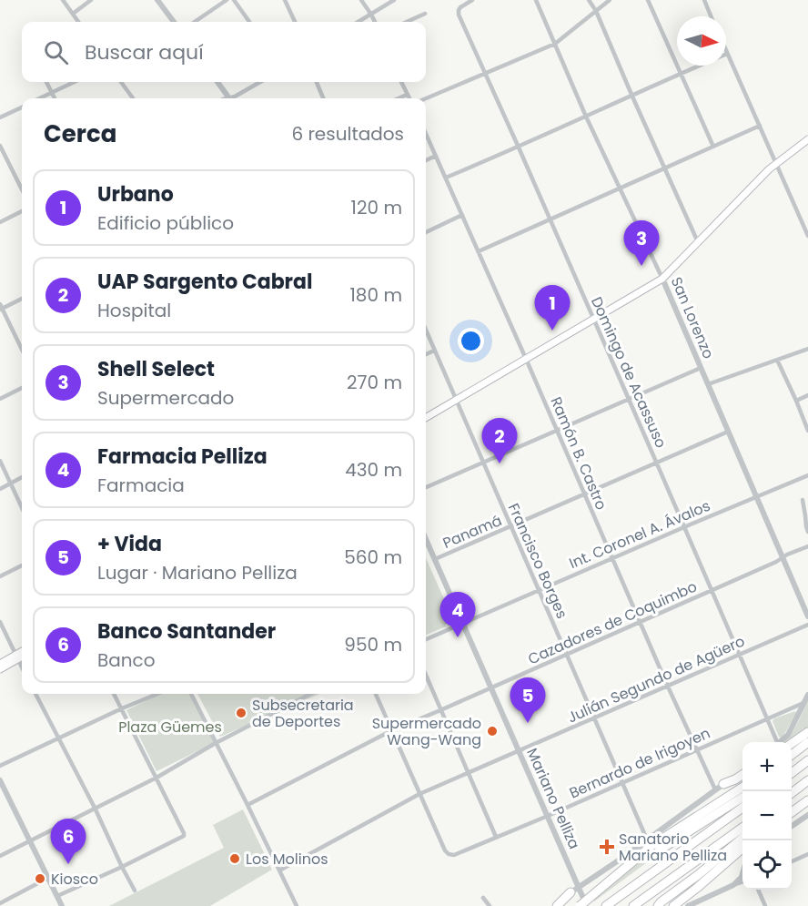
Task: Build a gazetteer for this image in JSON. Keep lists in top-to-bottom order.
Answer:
{
  "streets": {
    "street": [
      "San Lorenzo",
      "Domingo de Acassuso",
      "Ramón B. Castro",
      "Panamá",
      "Int. Coronel A. Ávalos",
      "Francisco Borges",
      "Cazadores de Coquimbo",
      "Julián Segundo de Agüero",
      "Bernardo de Irigoyen",
      "Mariano Pelliza"
    ]
  },
  "crossings": [
    ["San Lorenzo", "Panamá"],
    ["San Lorenzo", "Int. Coronel A. Ávalos"],
    ["San Lorenzo", "Cazadores de Coquimbo"],
    ["Domingo de Acassuso", "Panamá"],
    ["Domingo de Acassuso", "Int. Coronel A. Ávalos"],
    ["Domingo de Acassuso", "Cazadores de Coquimbo"],
    ["Domingo de Acassuso", "Julián Segundo de Agüero"],
    ["Domingo de Acassuso", "Bernardo de Irigoyen"],
    ["Ramón B. Castro", "Panamá"],
    ["Ramón B. Castro", "Int. Coronel A. Ávalos"],
    ["Ramón B. Castro", "Cazadores de Coquimbo"],
    ["Ramón B. Castro", "Julián Segundo de Agüero"],
    ["Ramón B. Castro", "Bernardo de Irigoyen"],
    ["Panamá", "Francisco Borges"],
    ["Panamá", "Mariano Pelliza"],
    ["Int. Coronel A. Ávalos", "Francisco Borges"],
    ["Int. Coronel A. Ávalos", "Mariano Pelliza"],
    ["Francisco Borges", "Cazadores de Coquimbo"],
    ["Francisco Borges", "Julián Segundo de Agüero"],
    ["Francisco Borges", "Bernardo de Irigoyen"],
    ["Cazadores de Coquimbo", "Mariano Pelliza"],
    ["Julián Segundo de Agüero", "Bernardo de Irigoyen"],
    ["Julián Segundo de Agüero", "Mariano Pelliza"],
    ["Bernardo de Irigoyen", "Mariano Pelliza"]
  ],
  "parks": ["Plaza Güemes"],
  "places": {
    "other": [
      "Subsecretaria de Deportes",
      "Supermercado Wang-Wang",
      "Los Molinos",
      "Kiosco"
    ],
    "health": ["Sanatorio Mariano Pelliza"]
  },
  "north": "right",
  "page": {
    "search": "Buscar aquí",
    "heading": ["Cerca", "6 resultados"],
    "list": [
      {
        "mark": "1",
        "name": "Urbano",
        "note": "Edificio público",
        "value": "120 m"
      },
      {
        "mark": "2",
        "name": "UAP Sargento Cabral",
        "note": "Hospital",
        "value": "180 m"
      },
      {
        "mark": "3",
        "name": "Shell Select",
        "note": "Supermercado",
        "value": "270 m"
      },
      {
        "mark": "4",
        "name": "Farmacia Pelliza",
        "note": "Farmacia",
        "value": "430 m"
      },
      {
        "mark": "5",
        "name": "+ Vida",
        "note": "Lugar · Mariano Pelliza",
        "value": "560 m"
      },
      {
        "mark": "6",
        "name": "Banco Santander",
        "note": "Banco",
        "value": "950 m"
      }
    ],
    "pins": [
      "3",
      "1",
      "2",
      "4",
      "5",
      "6"
    ],
    "map_buttons": ["+", "−"]
  }
}
